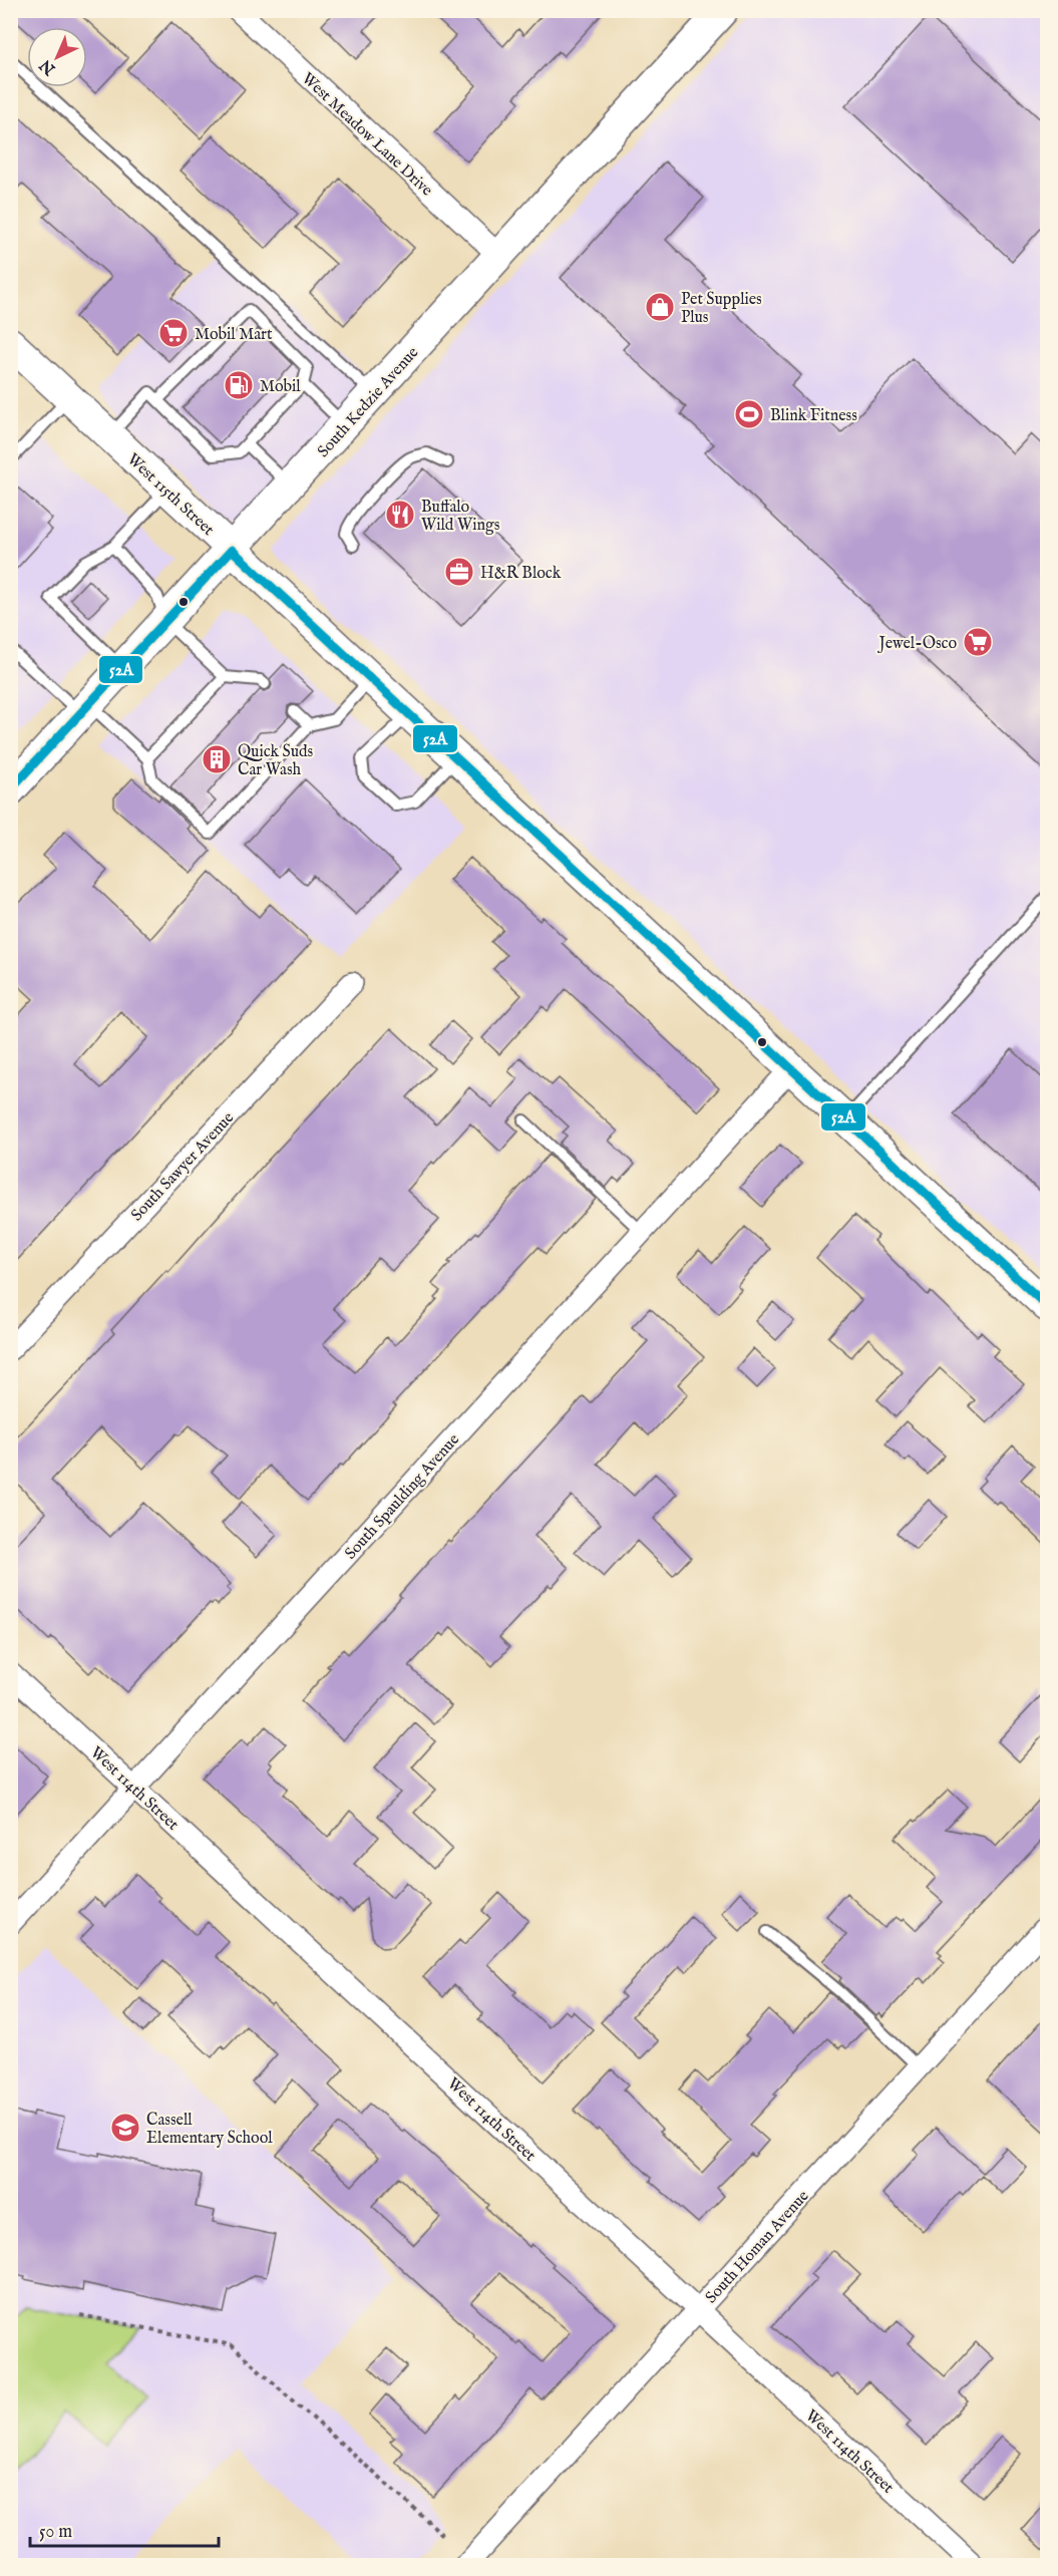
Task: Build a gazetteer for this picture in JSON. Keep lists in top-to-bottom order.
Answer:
{
  "streets": {
    "street": [
      "West Meadow Lane Drive",
      "South Kedzie Avenue",
      "West 115th Street",
      "South Sawyer Avenue",
      "South Spaulding Avenue",
      "West 114th Street",
      "South Homan Avenue"
    ]
  },
  "crossings": [
    ["West Meadow Lane Drive", "South Kedzie Avenue"],
    ["South Kedzie Avenue", "West 115th Street"],
    ["West 115th Street", "South Spaulding Avenue"],
    ["South Spaulding Avenue", "West 114th Street"],
    ["West 114th Street", "South Homan Avenue"]
  ],
  "places": {
    "shop": ["Pet Supplies Plus"],
    "supermarket": ["Mobil Mart", "Jewel-Osco"],
    "fuel station": ["Mobil"],
    "sports": ["Blink Fitness"],
    "restaurant": ["Buffalo Wild Wings"],
    "office": ["H&R Block"],
    "building": ["Quick Suds Car Wash"],
    "school or university": ["Cassell Elementary School"]
  },
  "lines": ["transit line 52A"],
  "scale_bar": "50 m",
  "north": "bottom left"
}
